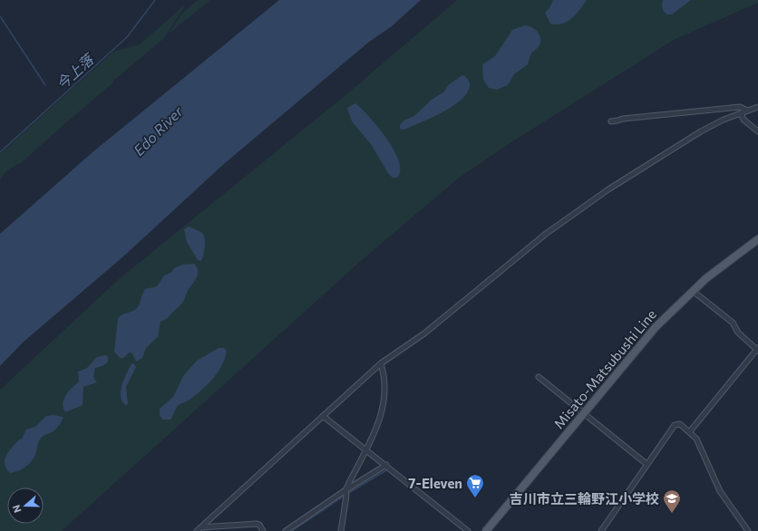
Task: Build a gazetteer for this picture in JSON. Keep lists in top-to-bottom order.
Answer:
{
  "streets": {
    "main road": ["Misato-Matsubushi Line"]
  },
  "water": ["今上落", "Edo River"],
  "places": {
    "supermarket": ["7-Eleven"],
    "school or university": ["吉川市立三輪野江小学校"]
  },
  "north": "left"
}
